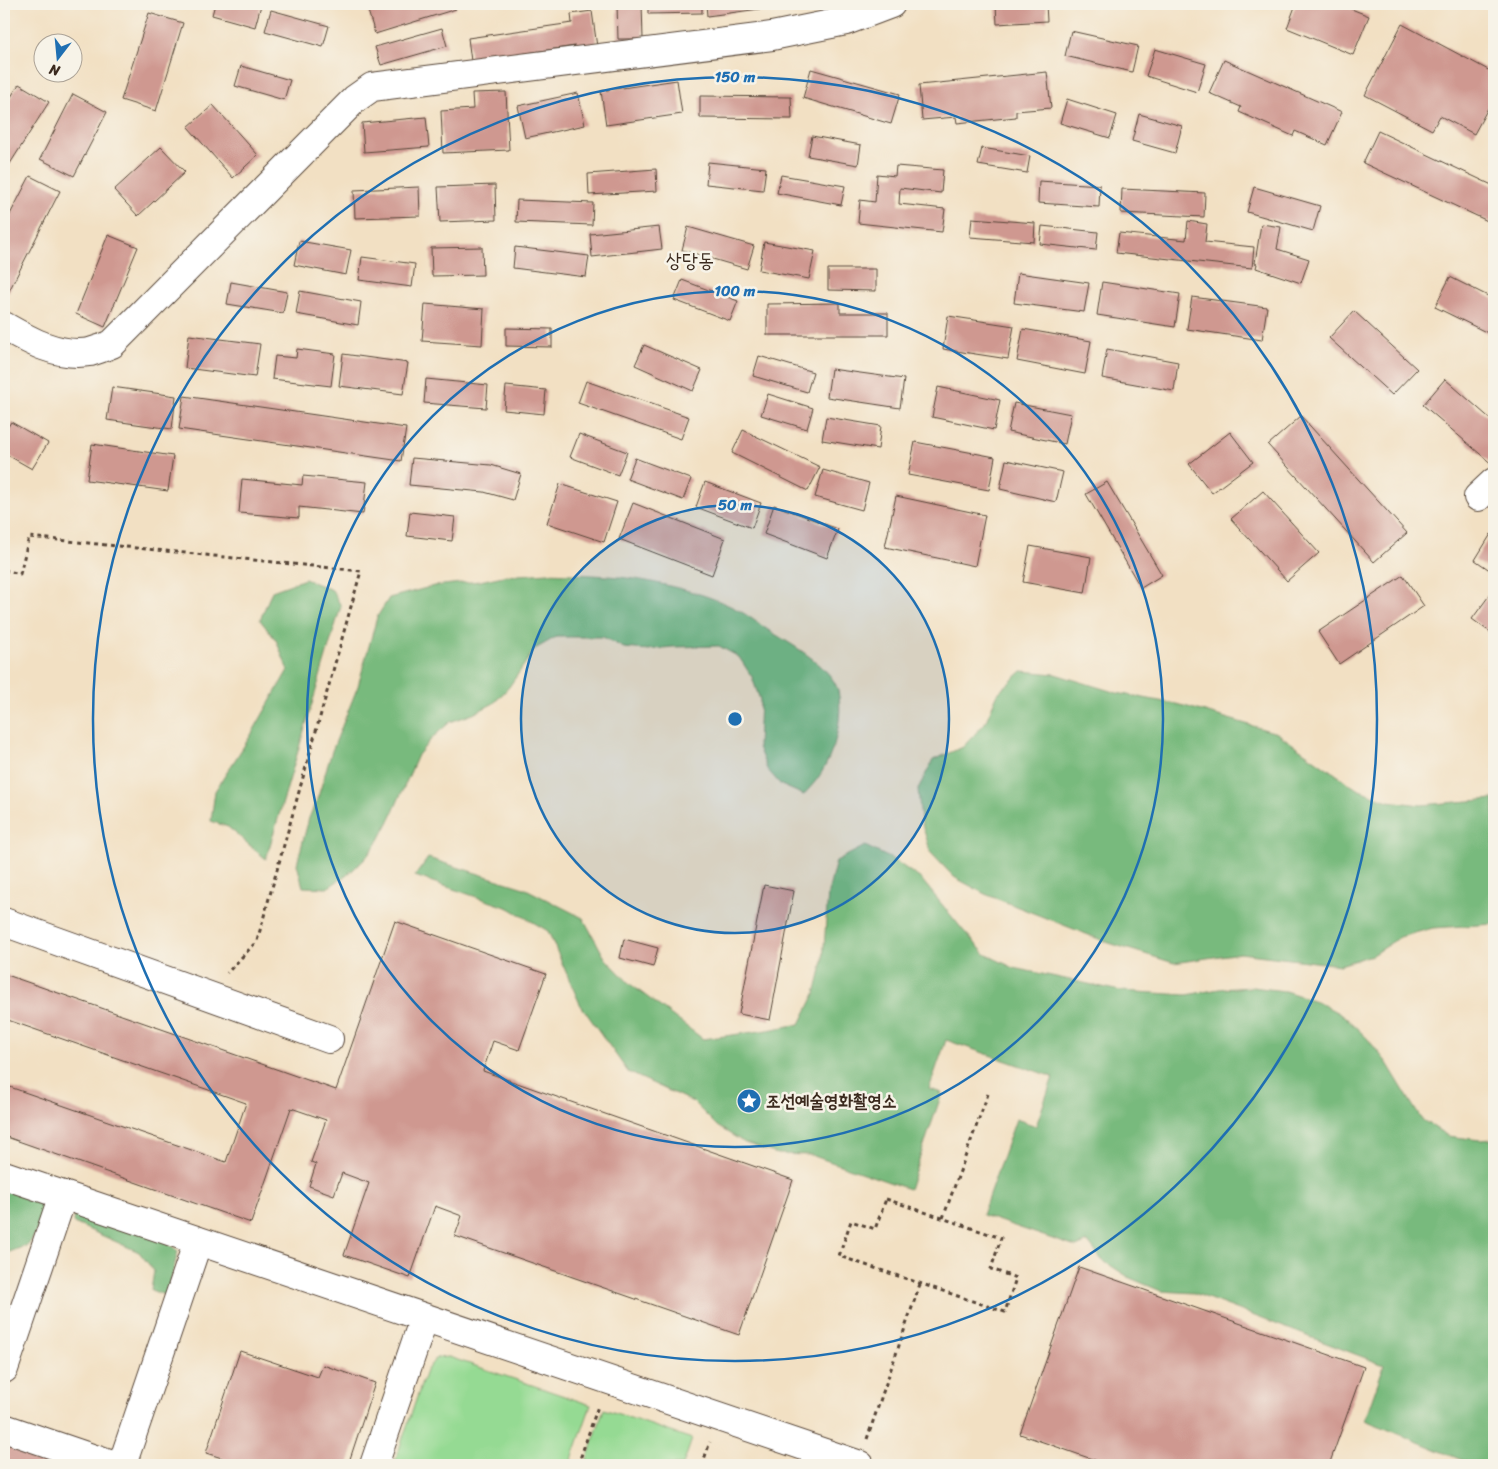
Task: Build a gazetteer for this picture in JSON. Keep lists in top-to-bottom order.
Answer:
{
  "districts": ["상당동"],
  "places": {
    "place": ["조선예술영화촬영소"]
  },
  "north": "bottom",
  "rings": ["150 m", "100 m", "50 m"]
}
